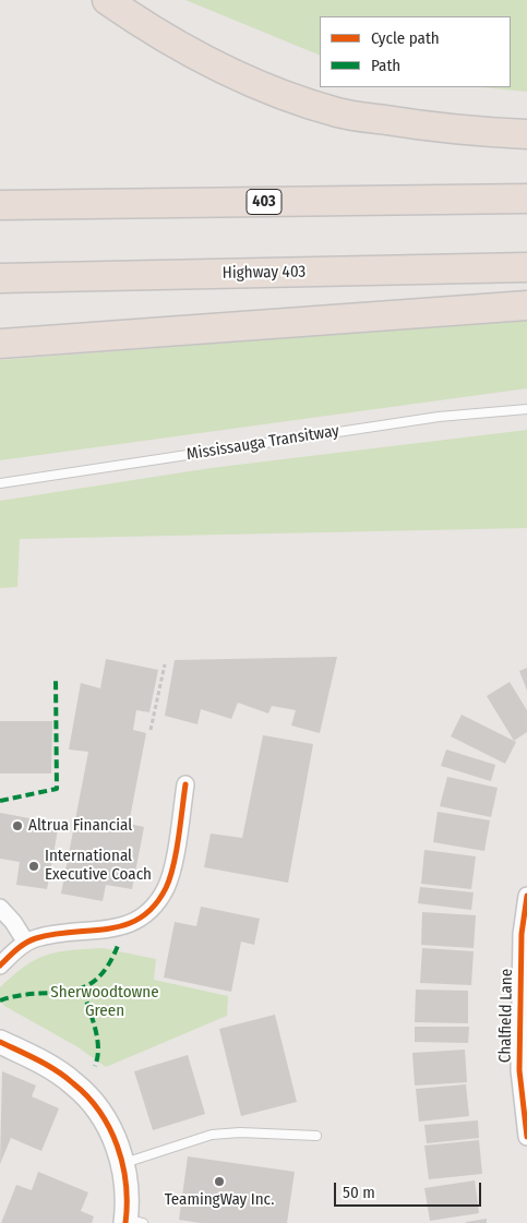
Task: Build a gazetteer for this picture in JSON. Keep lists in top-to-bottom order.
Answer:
{
  "streets": {
    "highway": ["403", "Highway 403"],
    "street": ["Chalfield Lane"],
    "lane": ["Mississauga Transitway"]
  },
  "parks": ["Sherwoodtowne Green"],
  "places": ["Altrua Financial", "International Executive Coach", "TeamingWay Inc."],
  "legend": ["Cycle path", "Path"],
  "scale_bar": "50 m"
}
